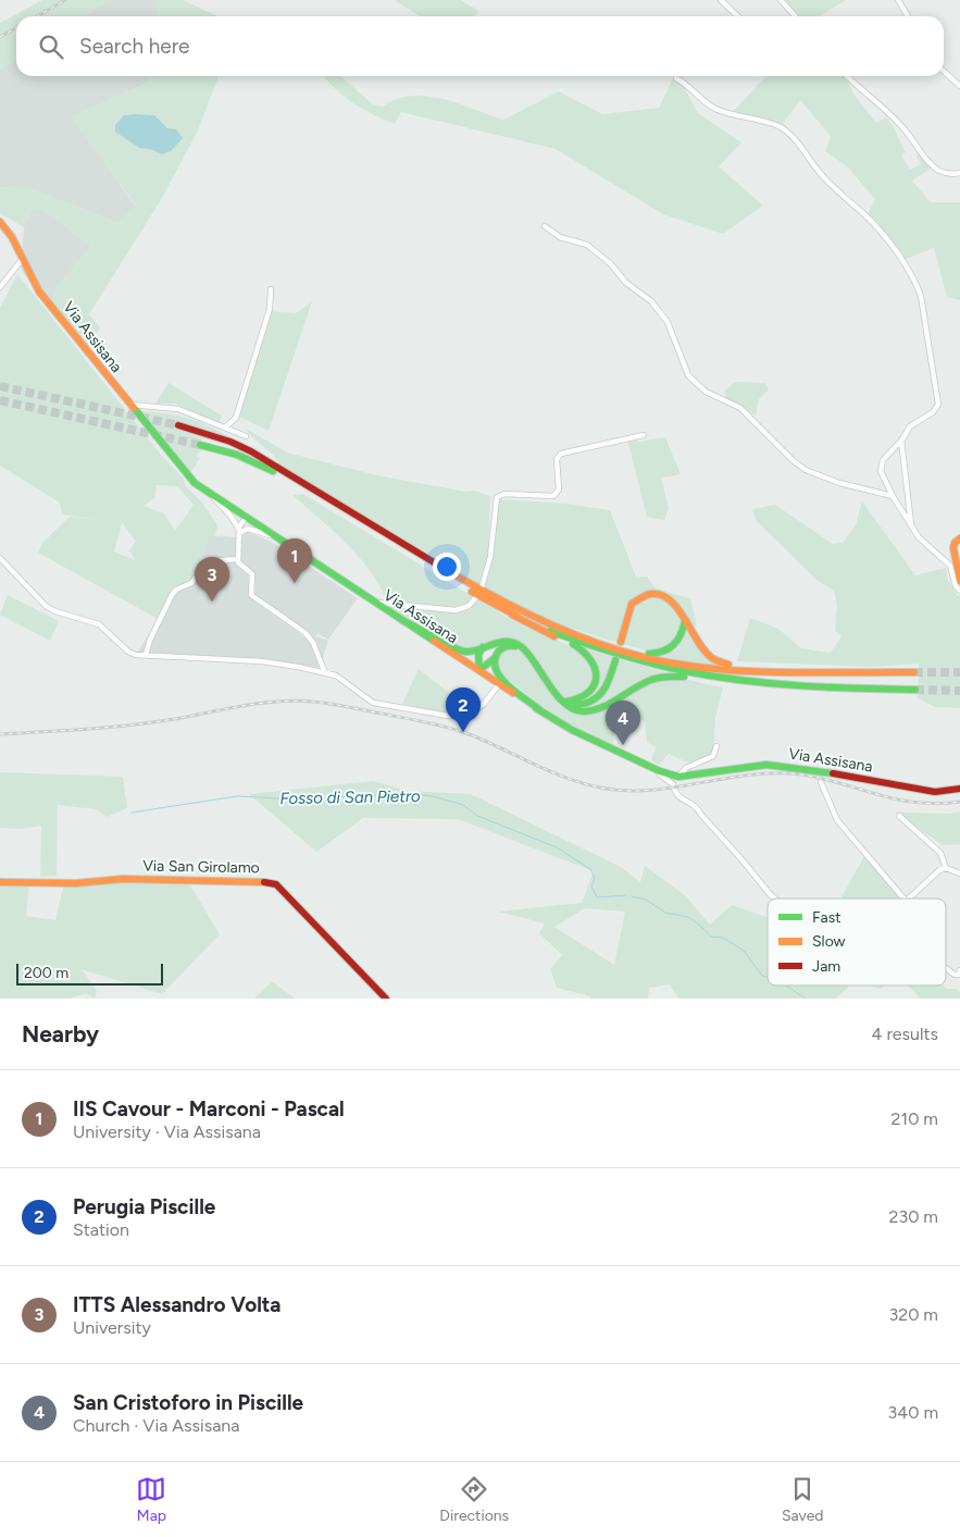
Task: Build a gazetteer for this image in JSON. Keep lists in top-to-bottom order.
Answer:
{
  "streets": {
    "main road": ["Via Assisana", "Via San Girolamo"]
  },
  "water": ["Fosso di San Pietro"],
  "legend": ["Fast", "Slow", "Jam"],
  "scale_bar": "200 m",
  "page": {
    "search": "Search here",
    "pins": [
      "1",
      "3",
      "2",
      "4"
    ],
    "scale": "200 m",
    "heading": ["Nearby", "4 results"],
    "list": [
      {
        "mark": "1",
        "name": "IIS Cavour - Marconi - Pascal",
        "note": "University · Via Assisana",
        "value": "210 m"
      },
      {
        "mark": "2",
        "name": "Perugia Piscille",
        "note": "Station",
        "value": "230 m"
      },
      {
        "mark": "3",
        "name": "ITTS Alessandro Volta",
        "note": "University",
        "value": "320 m"
      },
      {
        "mark": "4",
        "name": "San Cristoforo in Piscille",
        "note": "Church · Via Assisana",
        "value": "340 m"
      }
    ],
    "nav": ["Map", "Directions", "Saved"]
  }
}
